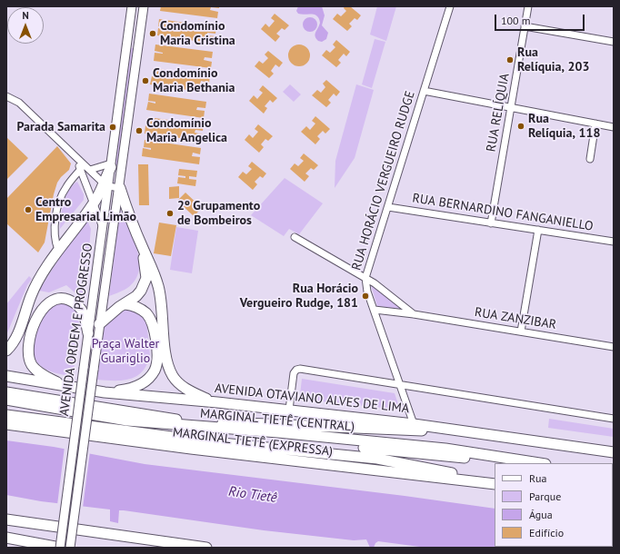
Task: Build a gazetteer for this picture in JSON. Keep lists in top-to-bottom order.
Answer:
{
  "streets": {
    "highway": ["AVENIDA OTAVIANO ALVES DE LIMA", "MARGINAL TIETÊ (CENTRAL)", "MARGINAL TIETÊ (EXPRESSA)"],
    "main road": ["AVENIDA ORDEM E PROGRESSO"],
    "street": [
      "RUA RELÍQUIA",
      "RUA HORÁCIO VERGUEIRO RUDGE",
      "RUA BERNARDINO FANGANIELLO",
      "RUA ZANZIBAR"
    ]
  },
  "crossings": [
    ["RUA RELÍQUIA", "RUA BERNARDINO FANGANIELLO"],
    ["RUA HORÁCIO VERGUEIRO RUDGE", "RUA BERNARDINO FANGANIELLO"],
    ["RUA HORÁCIO VERGUEIRO RUDGE", "RUA ZANZIBAR"],
    ["RUA HORÁCIO VERGUEIRO RUDGE", "AVENIDA OTAVIANO ALVES DE LIMA"]
  ],
  "water": ["Rio Tietê"],
  "parks": ["Praça Walter Guariglio"],
  "places": [
    "Condomínio Maria Cristina",
    "Rua Relíquia, 203",
    "Condomínio Maria Bethania",
    "Rua Relíquia, 118",
    "Parada Samarita",
    "Condomínio Maria Angelica",
    "Centro Empresarial Limão",
    "2º Grupamento de Bombeiros",
    "Rua Horácio Vergueiro Rudge, 181"
  ],
  "legend": [
    "Rua",
    "Parque",
    "Água",
    "Edifício"
  ],
  "scale_bar": "100 m",
  "north": "top"
}
